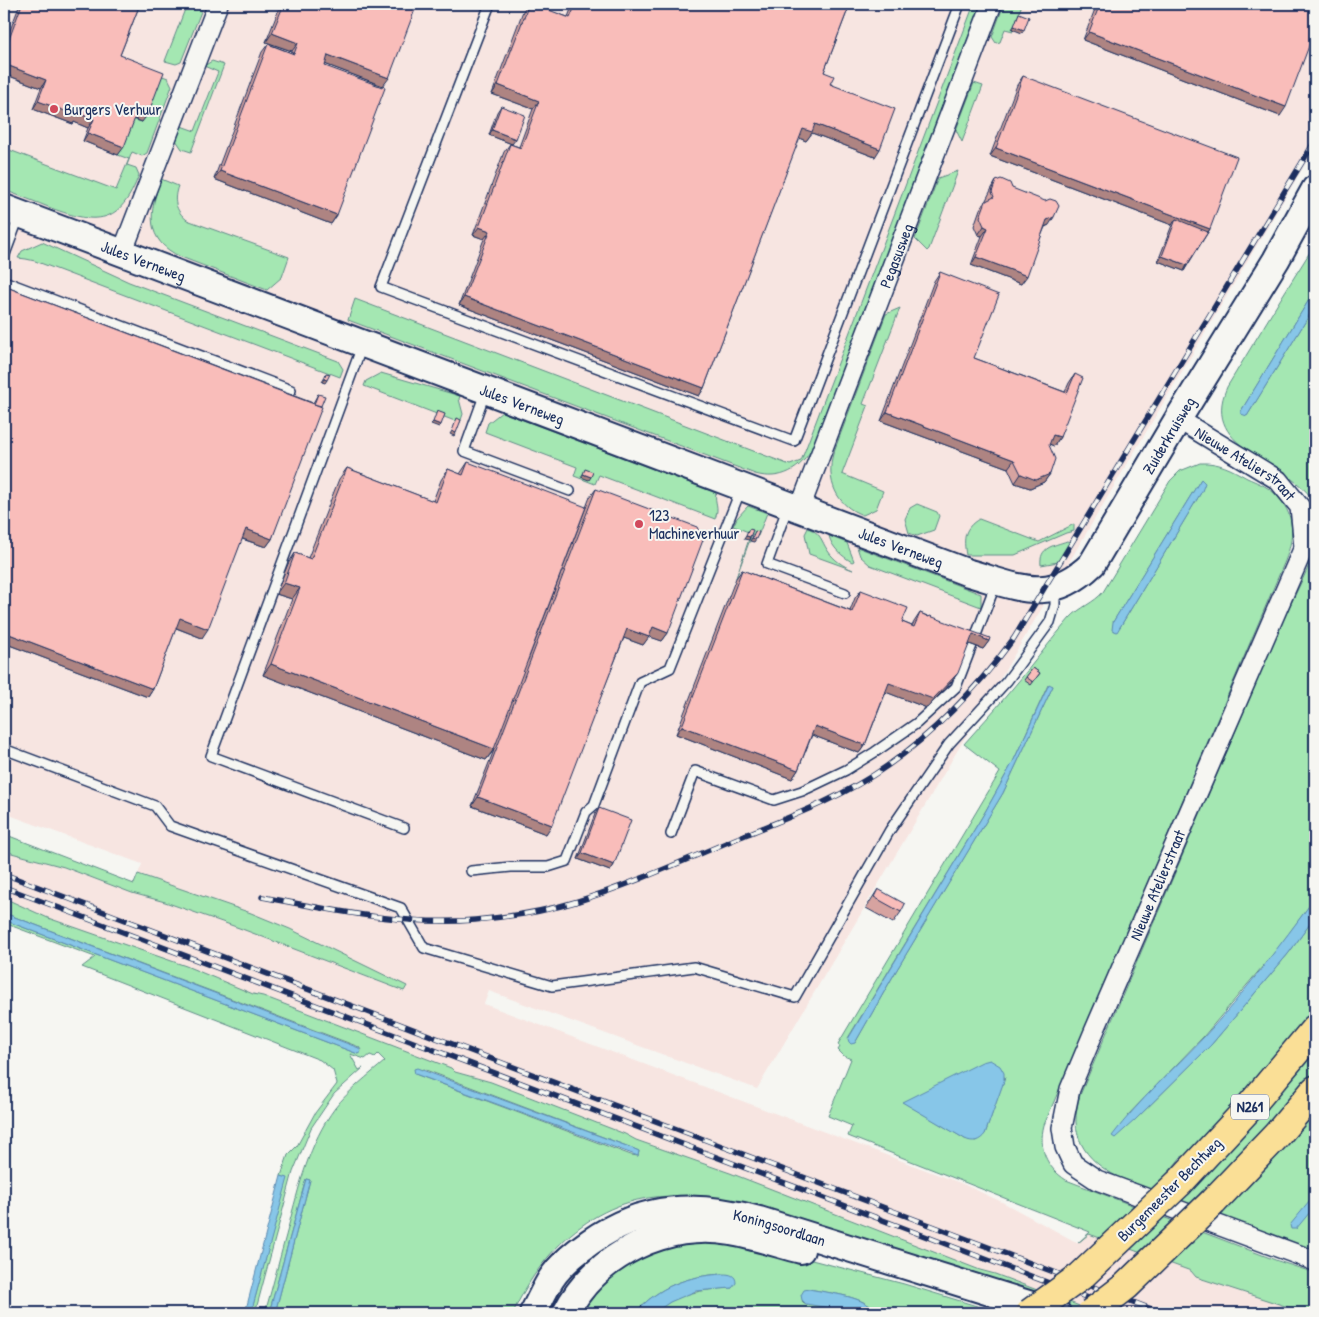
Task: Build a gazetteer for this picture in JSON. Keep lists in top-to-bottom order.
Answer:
{
  "streets": {
    "main road": ["N261", "Burgemeester Bechtweg"],
    "street": [
      "Pegasusweg",
      "Jules Verneweg",
      "Zuiderkruisweg",
      "Nieuwe Atelierstraat",
      "Koningsoordlaan"
    ]
  },
  "crossings": [
    ["Pegasusweg", "Jules Verneweg"],
    ["Jules Verneweg", "Zuiderkruisweg"],
    ["Zuiderkruisweg", "Nieuwe Atelierstraat"]
  ],
  "places": ["Burgers Verhuur", "123 Machineverhuur"]
}
